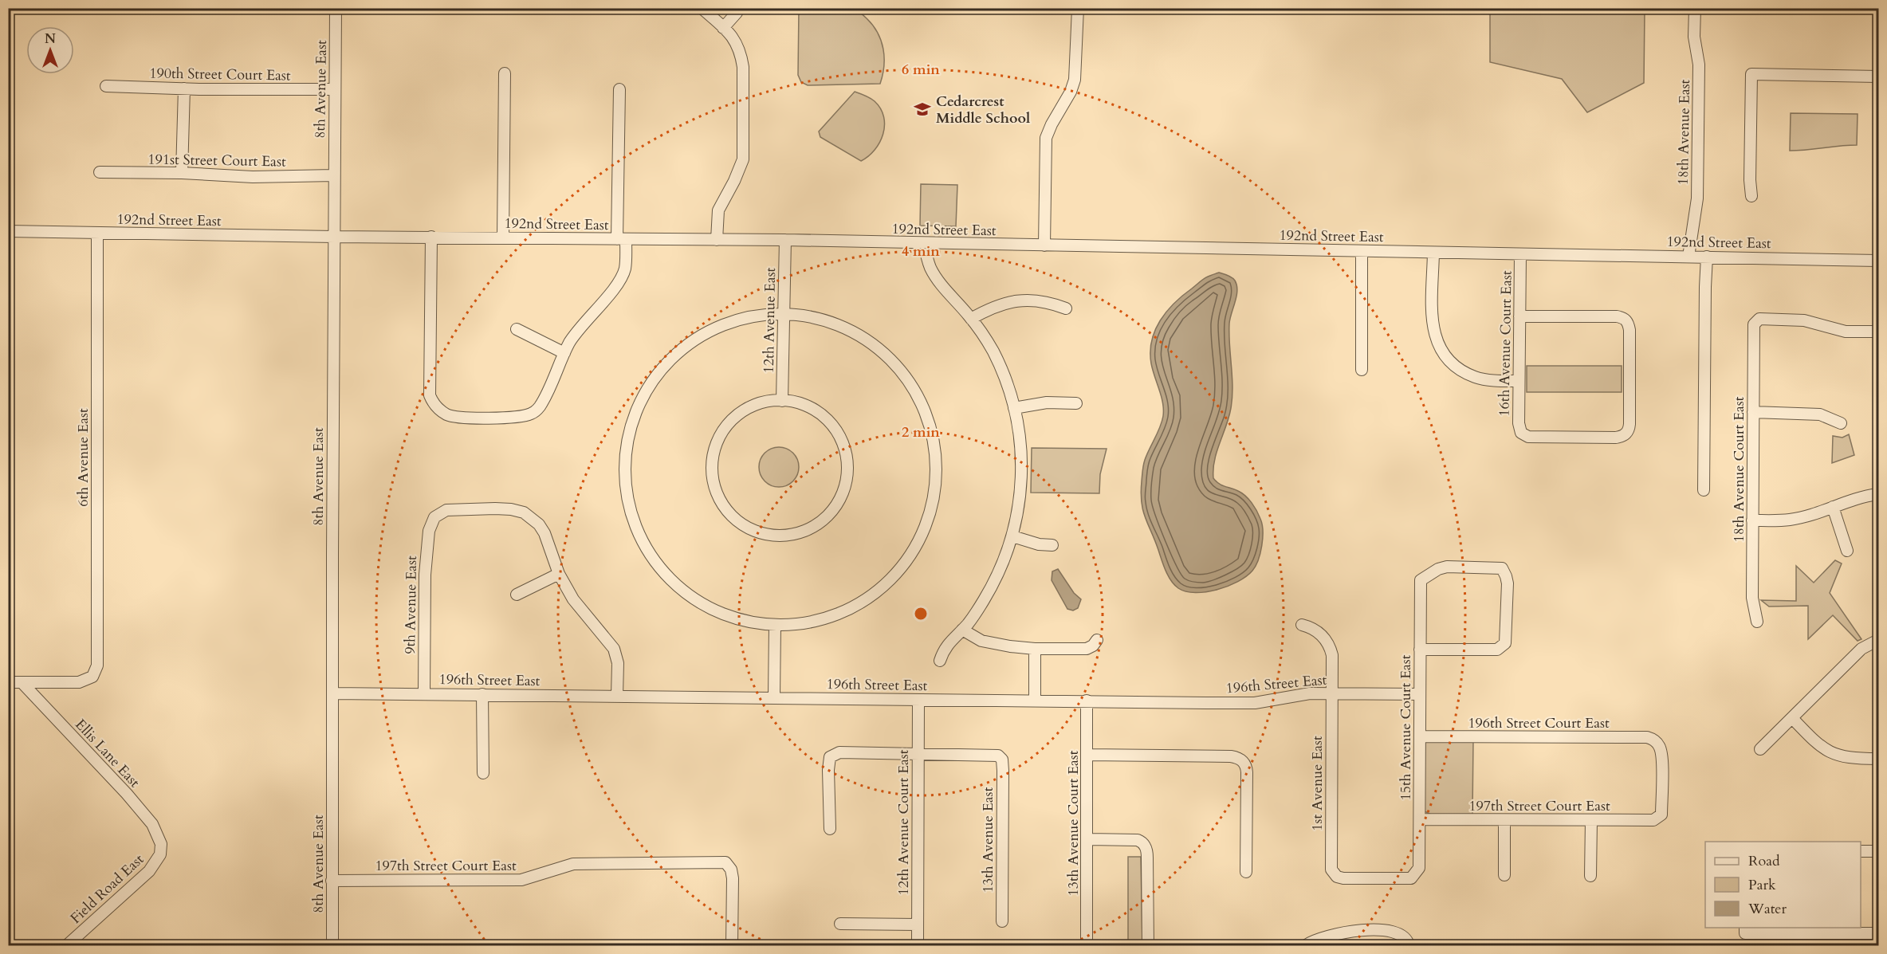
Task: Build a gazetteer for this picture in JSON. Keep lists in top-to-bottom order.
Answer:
{
  "streets": {
    "street": [
      "190th Street Court East",
      "8th Avenue East",
      "18th Avenue East",
      "191st Street Court East",
      "192nd Street East",
      "12th Avenue East",
      "16th Avenue Court East",
      "6th Avenue East",
      "18th Avenue Court East",
      "9th Avenue East",
      "196th Street East",
      "196th Street Court East",
      "15th Avenue Court East",
      "Ellis Lane East",
      "1st Avenue East",
      "197th Street Court East",
      "12th Avenue Court East",
      "13th Avenue Court East",
      "13th Avenue East",
      "Field Road East"
    ]
  },
  "crossings": [
    ["190th Street Court East", "8th Avenue East"],
    ["8th Avenue East", "191st Street Court East"],
    ["8th Avenue East", "192nd Street East"],
    ["8th Avenue East", "196th Street East"],
    ["8th Avenue East", "197th Street Court East"],
    ["18th Avenue East", "192nd Street East"],
    ["192nd Street East", "12th Avenue East"],
    ["192nd Street East", "16th Avenue Court East"],
    ["192nd Street East", "6th Avenue East"],
    ["6th Avenue East", "Ellis Lane East"],
    ["9th Avenue East", "196th Street East"],
    ["196th Street East", "15th Avenue Court East"],
    ["196th Street East", "1st Avenue East"],
    ["196th Street East", "12th Avenue Court East"],
    ["196th Street East", "13th Avenue Court East"],
    ["196th Street Court East", "15th Avenue Court East"],
    ["196th Street Court East", "197th Street Court East"],
    ["15th Avenue Court East", "1st Avenue East"],
    ["15th Avenue Court East", "197th Street Court East"],
    ["Ellis Lane East", "Field Road East"],
    ["12th Avenue Court East", "13th Avenue East"]
  ],
  "places": {
    "school or university": ["Cedarcrest Middle School"]
  },
  "legend": ["Road", "Park", "Water"],
  "north": "top",
  "rings": ["6 min", "4 min", "2 min"]
}
